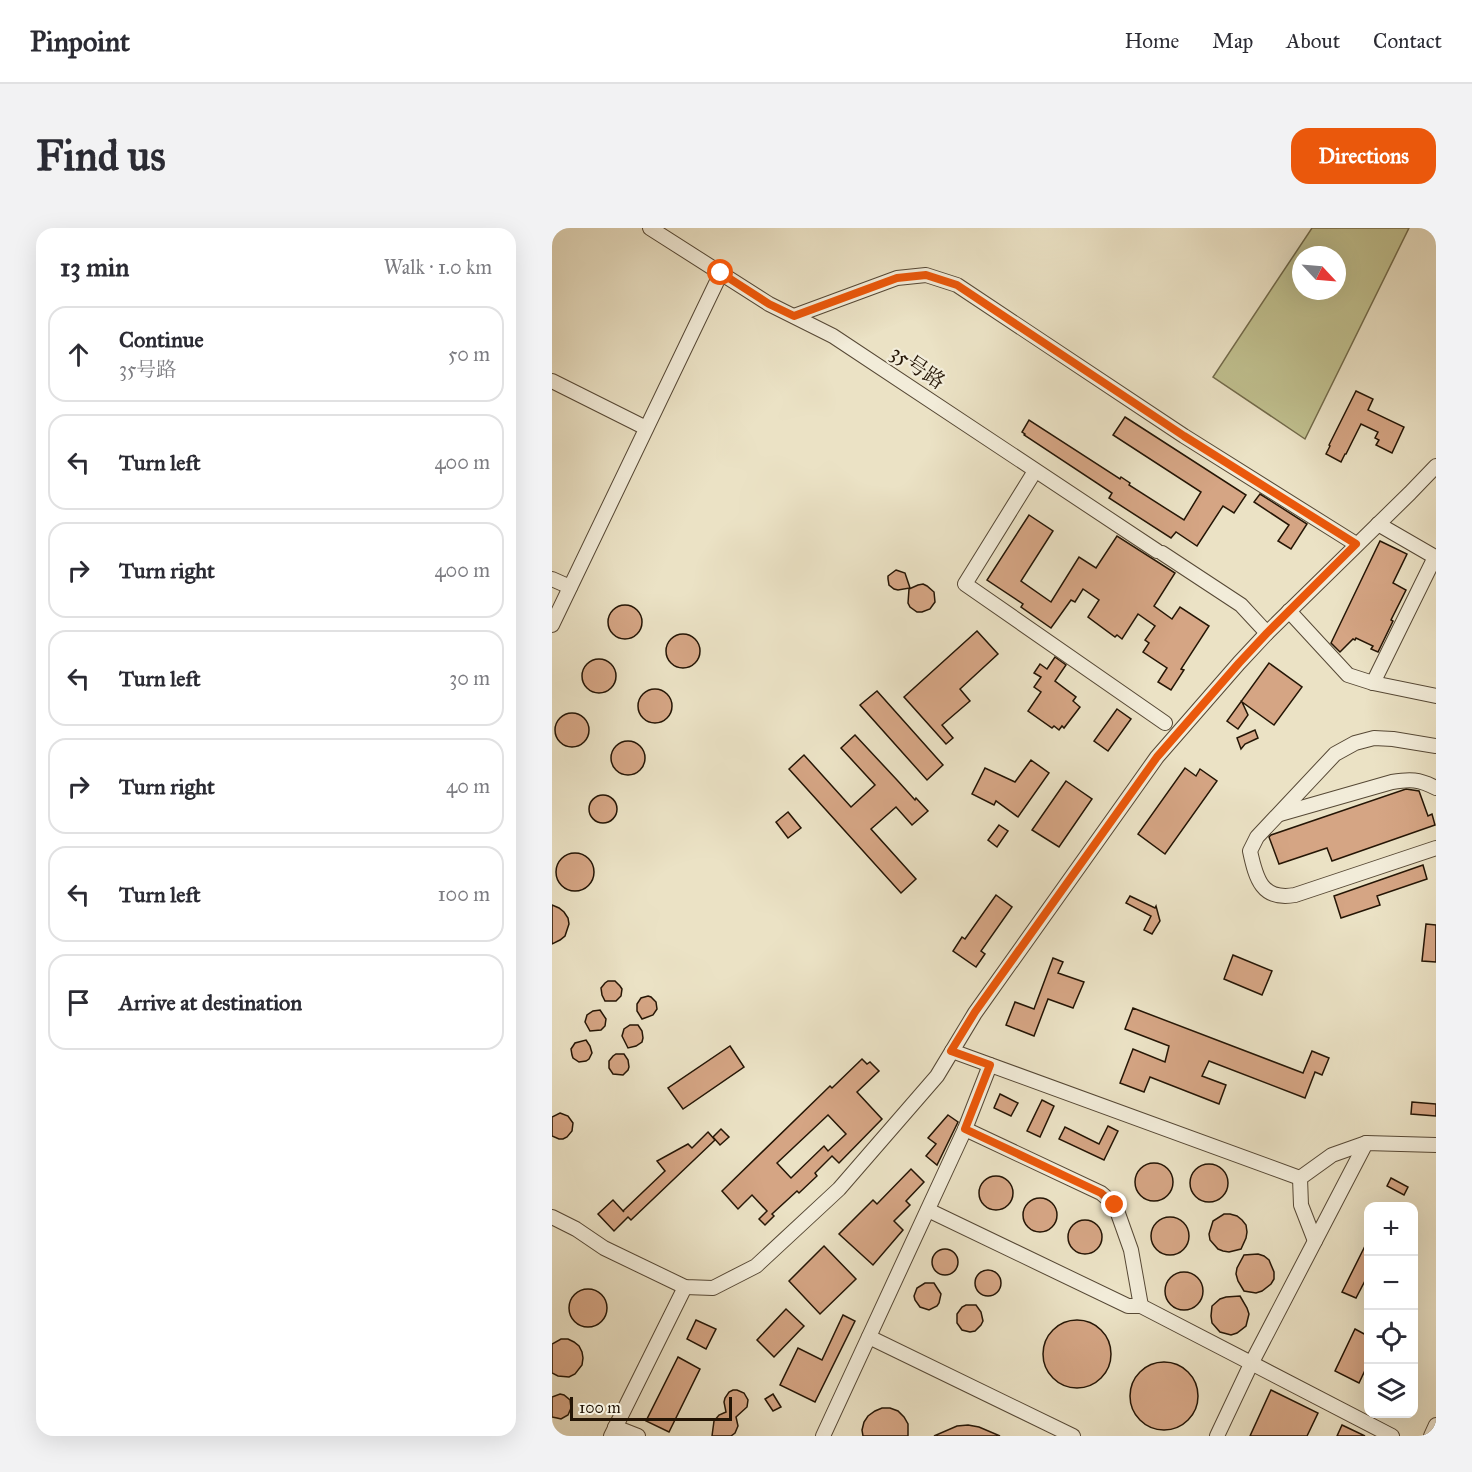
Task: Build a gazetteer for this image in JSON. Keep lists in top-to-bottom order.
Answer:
{
  "streets": {
    "street": ["35号路"]
  },
  "scale_bar": "100 m",
  "north": "bottom right",
  "page": {
    "header": "Pinpoint",
    "nav": [
      "Home",
      "Map",
      "About",
      "Contact"
    ],
    "buttons": "Directions",
    "title": "Find us",
    "heading": ["13 min", "Walk · 1.0 km"],
    "list": [
      ["Continue", "35号路", "50 m"],
      ["Turn left", "400 m"],
      ["Turn right", "400 m"],
      ["Turn left", "30 m"],
      ["Turn right", "40 m"],
      ["Turn left", "100 m"],
      "Arrive at destination"
    ],
    "map_buttons": ["+", "−"],
    "scale": "100 m"
  }
}
